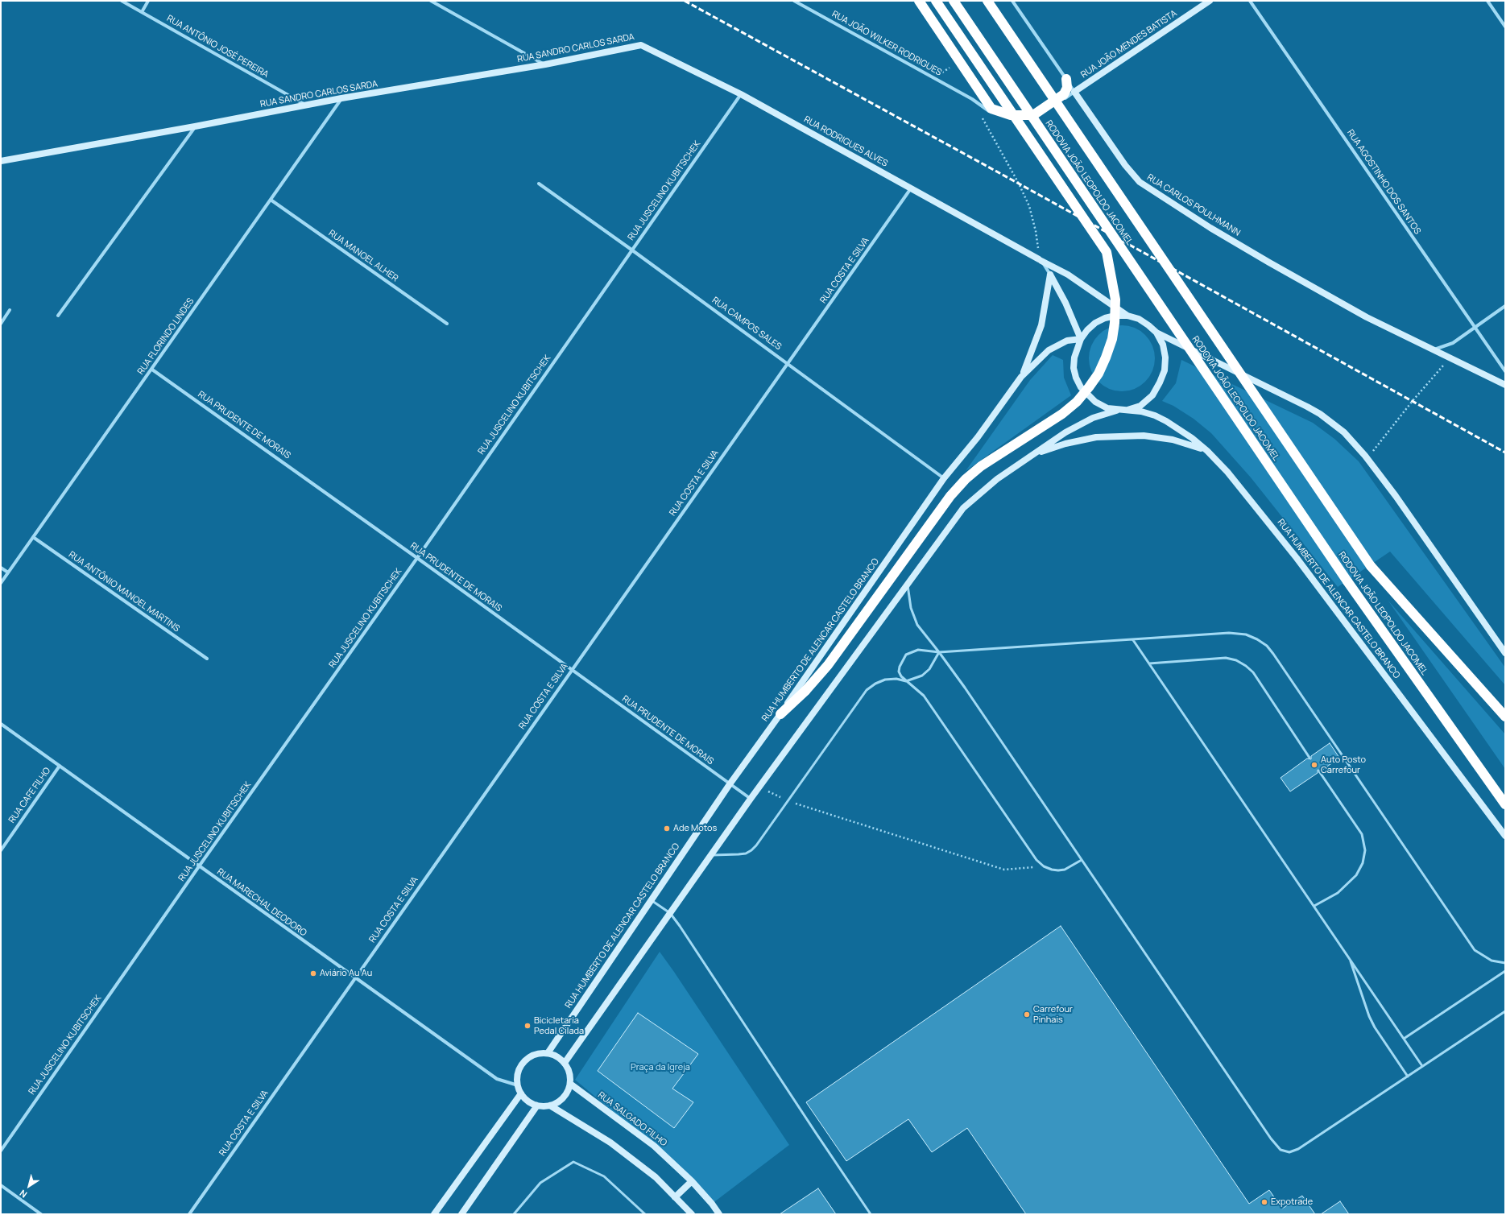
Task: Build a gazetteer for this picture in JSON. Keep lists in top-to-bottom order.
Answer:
{
  "streets": {
    "highway": ["RODOVIA JOÃO LEOPOLDO JACOMEL"],
    "main road": [
      "RUA JOÃO MENDES BATISTA",
      "RUA SANDRO CARLOS SARDA",
      "RUA RODRIGUES ALVES",
      "RUA CARLOS POULHMANN",
      "RUA HUMBERTO DE ALENCAR CASTELO BRANCO",
      "RUA SALGADO FILHO"
    ],
    "street": [
      "RUA JOÃO WILKER RODRIGUES",
      "RUA ANTÔNIO JOSÉ PEREIRA",
      "RUA AGOSTINHO DOS SANTOS",
      "RUA JUSCELINO KUBITSCHEK",
      "RUA MANOEL ALHER",
      "RUA COSTA E SILVA",
      "RUA CAMPOS SALES",
      "RUA FLORINDO LINDES",
      "RUA PRUDENTE DE MORAIS",
      "RUA ANTÔNIO MANOEL MARTINS",
      "RUA CAFE FILHO",
      "RUA MARECHAL DEODORO"
    ]
  },
  "crossings": [
    ["RUA JOÃO MENDES BATISTA", "RUA CARLOS POULHMANN"],
    ["RUA ANTÔNIO JOSÉ PEREIRA", "RUA SANDRO CARLOS SARDA"],
    ["RUA SANDRO CARLOS SARDA", "RUA RODRIGUES ALVES"],
    ["RUA SANDRO CARLOS SARDA", "RUA FLORINDO LINDES"],
    ["RUA RODRIGUES ALVES", "RUA JUSCELINO KUBITSCHEK"],
    ["RUA RODRIGUES ALVES", "RUA COSTA E SILVA"],
    ["RUA RODRIGUES ALVES", "RUA HUMBERTO DE ALENCAR CASTELO BRANCO"],
    ["RUA JUSCELINO KUBITSCHEK", "RUA CAMPOS SALES"],
    ["RUA JUSCELINO KUBITSCHEK", "RUA PRUDENTE DE MORAIS"],
    ["RUA JUSCELINO KUBITSCHEK", "RUA MARECHAL DEODORO"],
    ["RUA MANOEL ALHER", "RUA FLORINDO LINDES"],
    ["RUA COSTA E SILVA", "RUA CAMPOS SALES"],
    ["RUA COSTA E SILVA", "RUA PRUDENTE DE MORAIS"],
    ["RUA COSTA E SILVA", "RUA MARECHAL DEODORO"],
    ["RUA CAMPOS SALES", "RUA HUMBERTO DE ALENCAR CASTELO BRANCO"],
    ["RUA FLORINDO LINDES", "RUA PRUDENTE DE MORAIS"],
    ["RUA FLORINDO LINDES", "RUA ANTÔNIO MANOEL MARTINS"],
    ["RUA PRUDENTE DE MORAIS", "RUA HUMBERTO DE ALENCAR CASTELO BRANCO"],
    ["RUA HUMBERTO DE ALENCAR CASTELO BRANCO", "RUA MARECHAL DEODORO"],
    ["RUA HUMBERTO DE ALENCAR CASTELO BRANCO", "RUA SALGADO FILHO"],
    ["RUA CAFE FILHO", "RUA MARECHAL DEODORO"],
    ["RUA MARECHAL DEODORO", "RUA SALGADO FILHO"]
  ],
  "parks": ["Praça da Igreja"],
  "places": [
    "Auto Posto Carrefour",
    "Ade Motos",
    "Aviário Au Au",
    "Carrefour Pinhais",
    "Bicicletaria Pedal Cilada",
    "Expotrade"
  ],
  "north": "bottom left"
}
